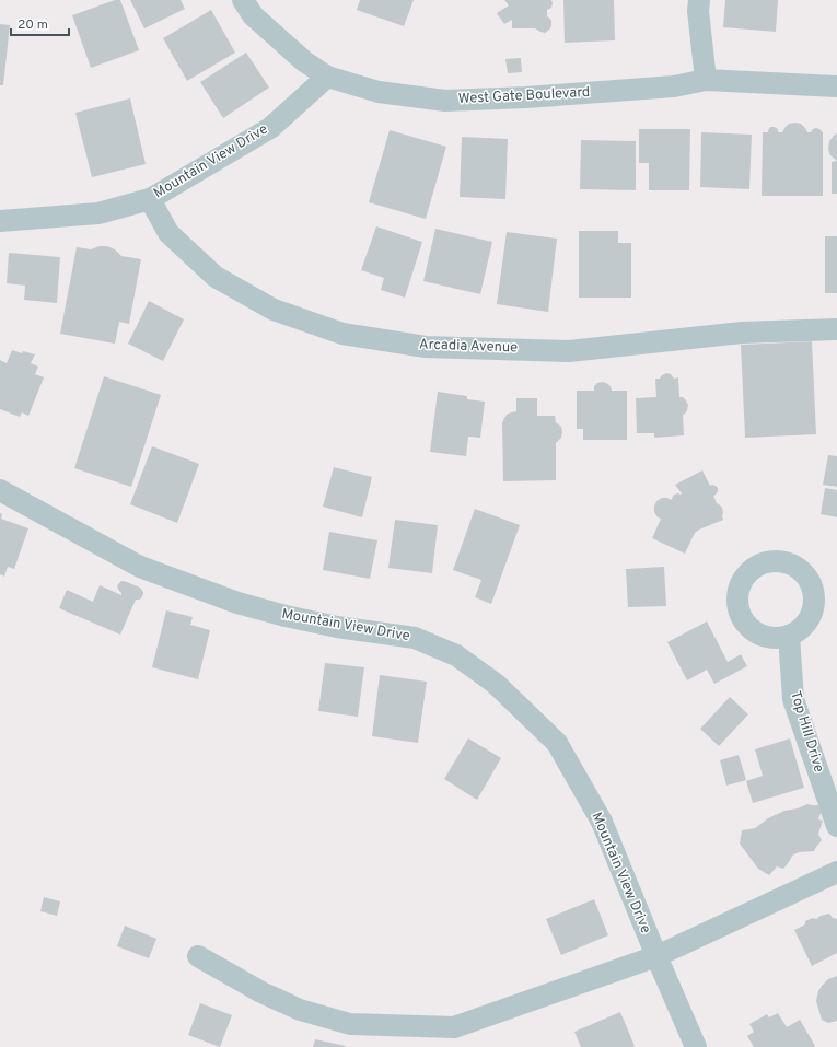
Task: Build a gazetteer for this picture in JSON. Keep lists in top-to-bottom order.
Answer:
{
  "streets": {
    "street": [
      "West Gate Boulevard",
      "Mountain View Drive",
      "Arcadia Avenue",
      "Top Hill Drive"
    ]
  },
  "crossings": [
    ["West Gate Boulevard", "Mountain View Drive"],
    ["Mountain View Drive", "Arcadia Avenue"]
  ],
  "scale_bar": "20 m"
}
